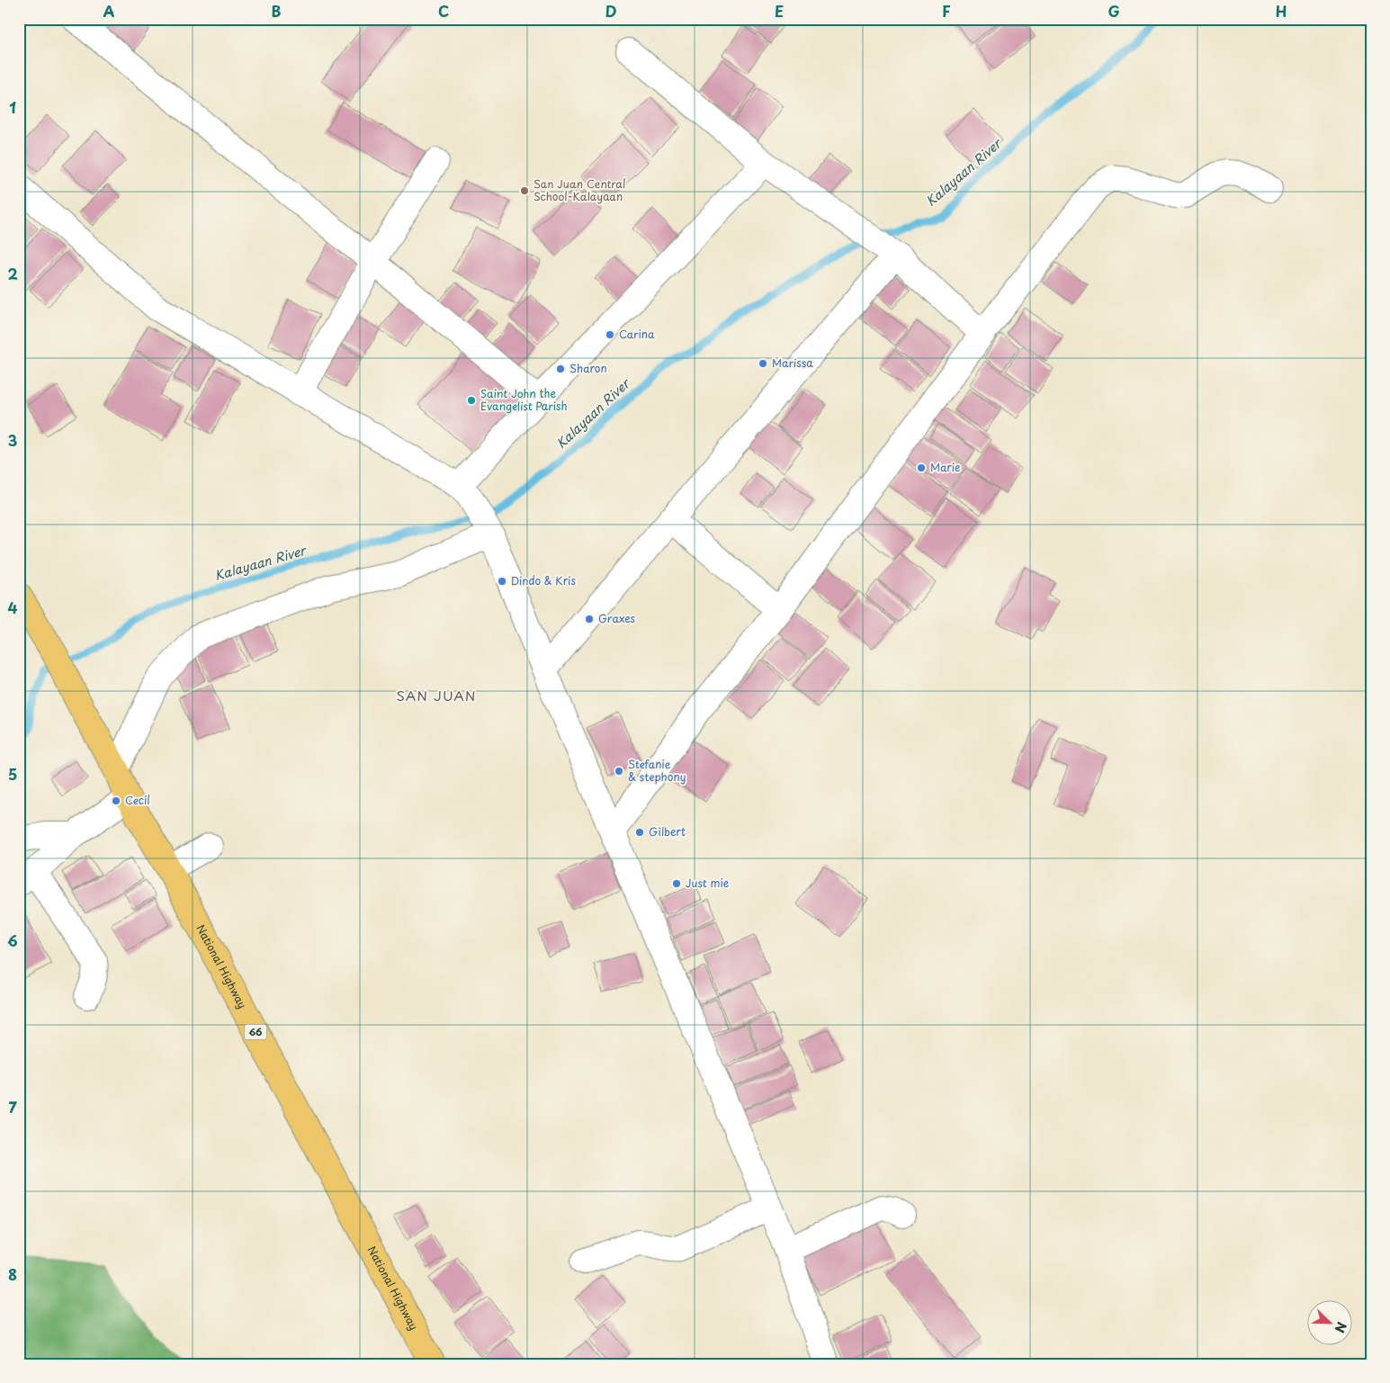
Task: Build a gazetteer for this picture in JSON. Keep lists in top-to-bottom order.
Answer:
{
  "streets": {
    "main road": ["National Highway", "66"]
  },
  "districts": ["SAN JUAN"],
  "water": ["Kalayaan River"],
  "places": [
    "San Juan Central School-Kalayaan",
    "Carina",
    "Marissa",
    "Sharon",
    "Saint John the Evangelist Parish",
    "Marie",
    "Dindo & Kris",
    "Graxes",
    "Stefanie & stephony",
    "Cecil",
    "Gilbert",
    "Just mie"
  ],
  "north": "bottom right",
  "grid": {
    "columns": [
      "A",
      "B",
      "C",
      "D",
      "E",
      "F",
      "G",
      "H"
    ],
    "rows": [
      "1",
      "2",
      "3",
      "4",
      "5",
      "6",
      "7",
      "8"
    ]
  }
}
